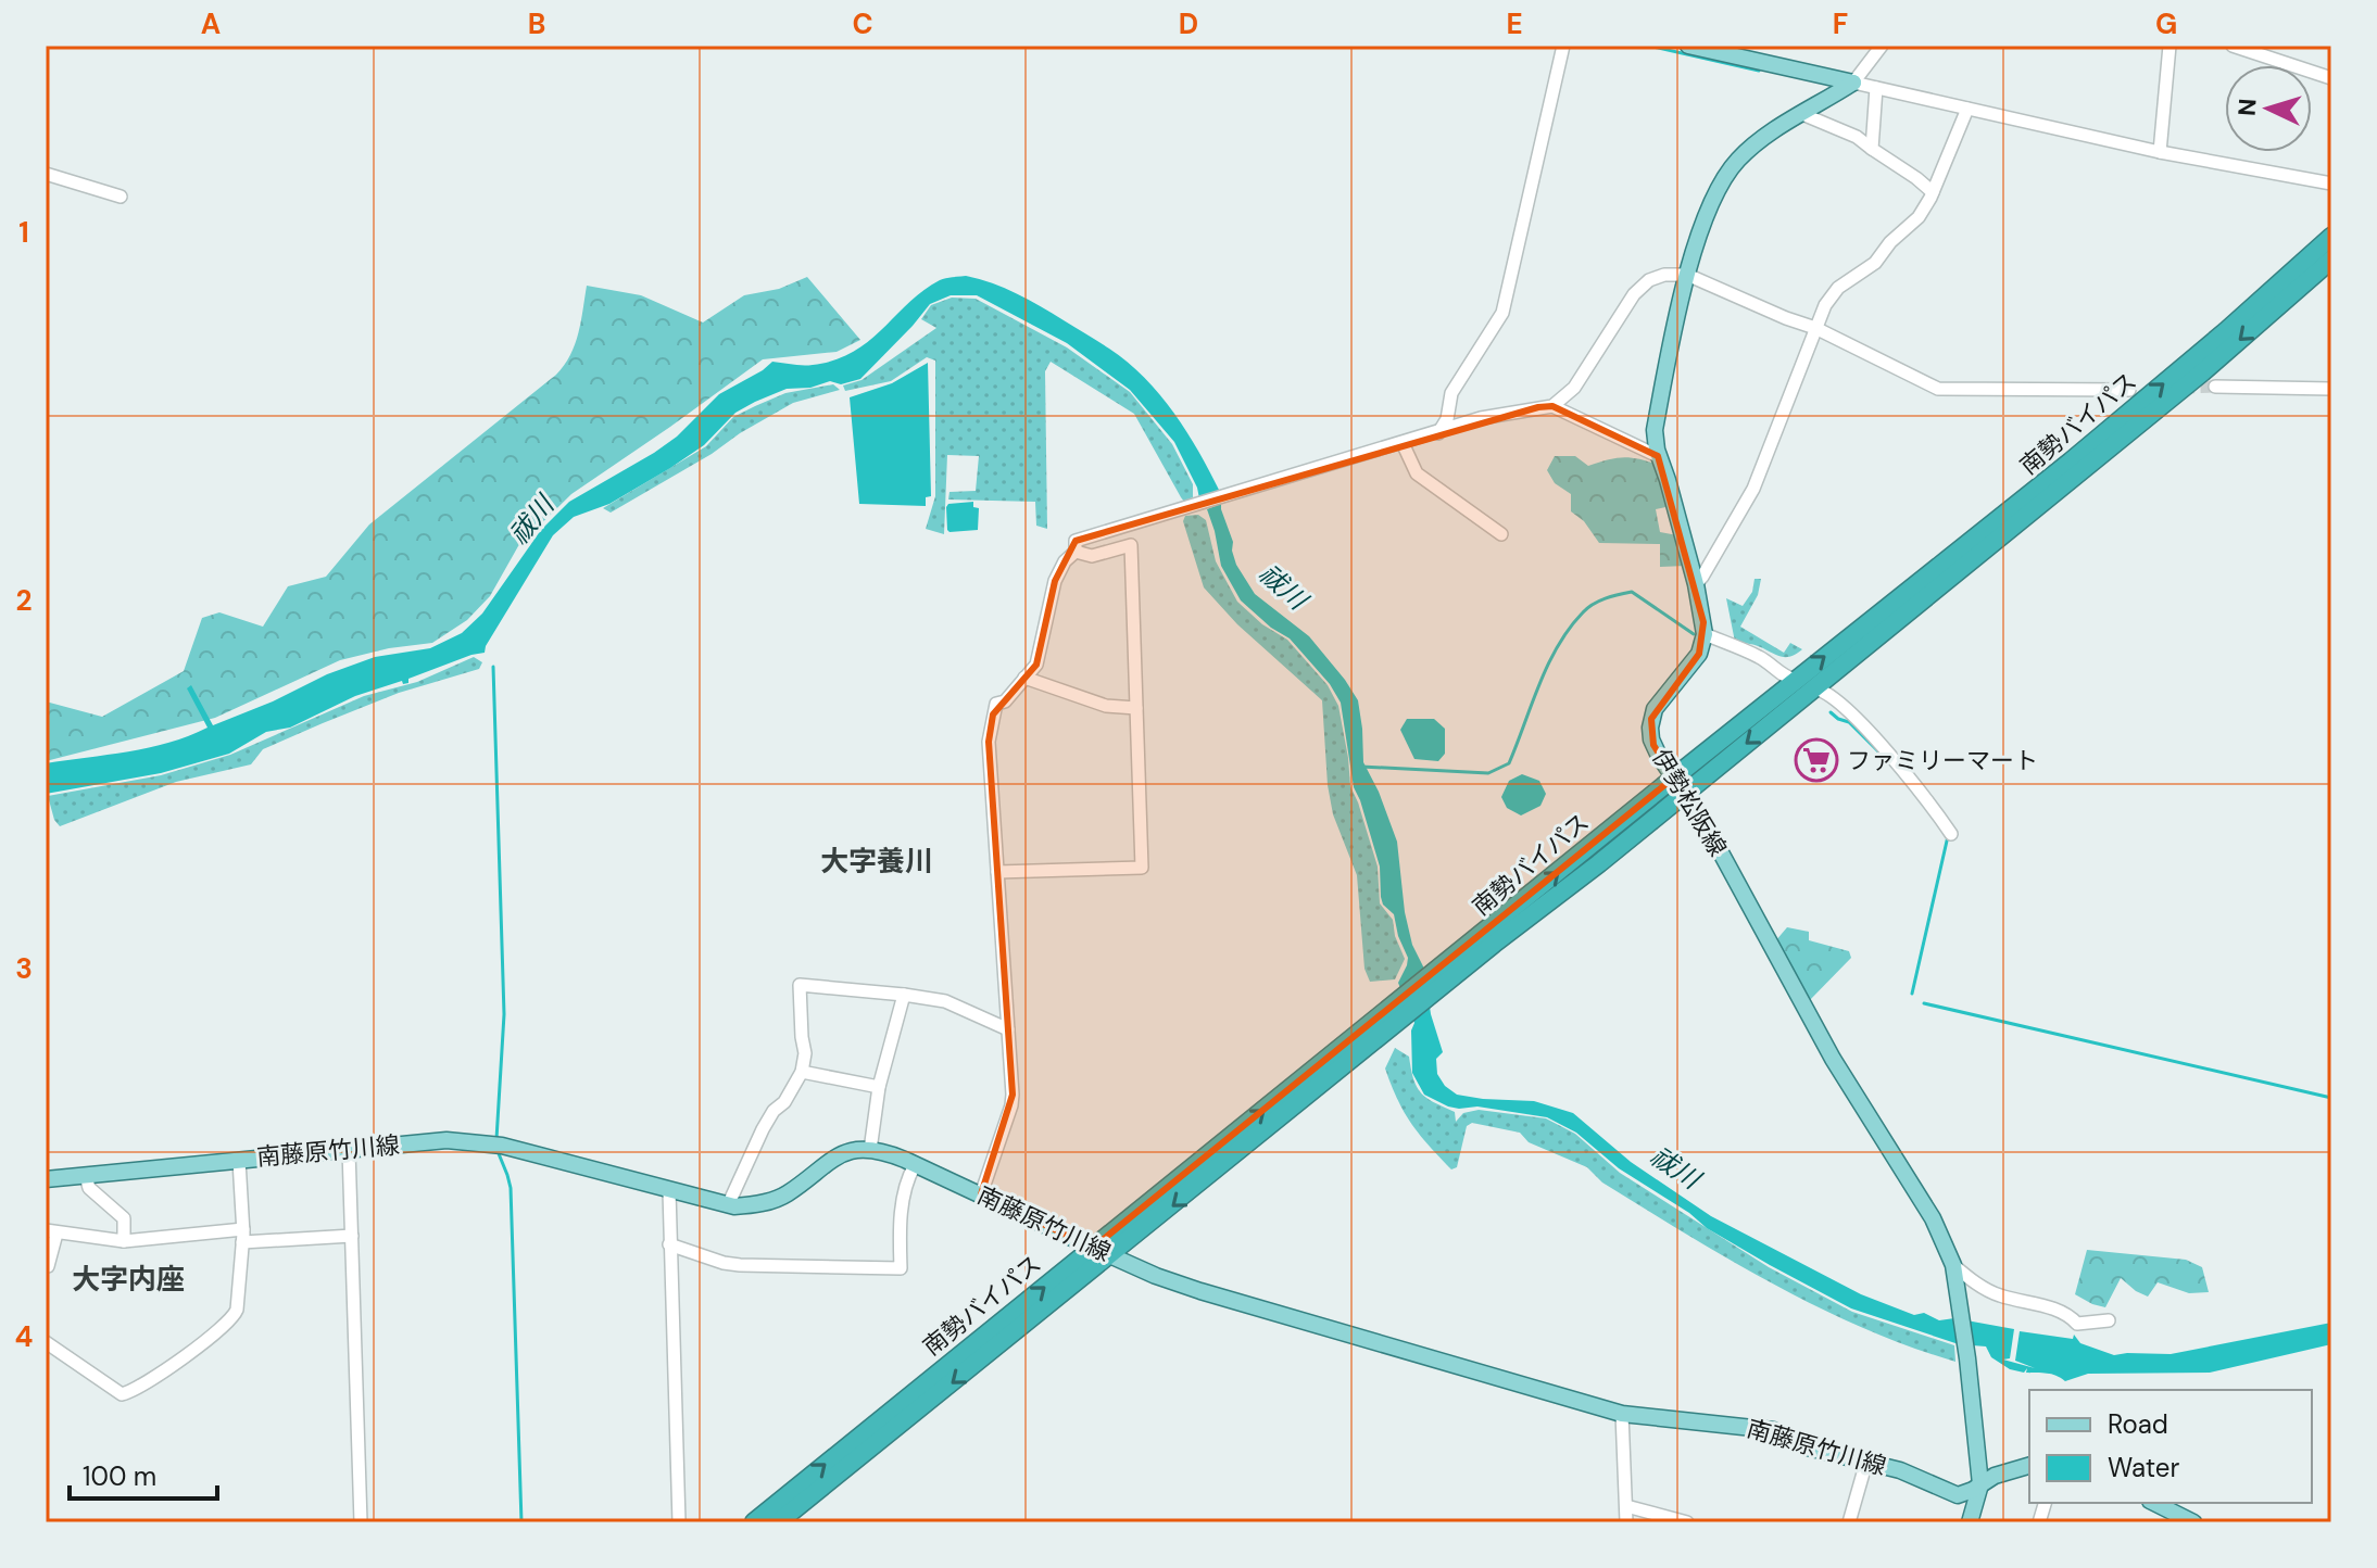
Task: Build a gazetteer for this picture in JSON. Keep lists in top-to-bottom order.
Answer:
{
  "streets": {
    "highway": ["南勢バイパス"],
    "main road": ["伊勢松阪線", "南藤原竹川線"]
  },
  "crossings": [
    ["南勢バイパス", "伊勢松阪線"],
    ["南勢バイパス", "南藤原竹川線"],
    ["伊勢松阪線", "南藤原竹川線"]
  ],
  "districts": ["大字養川", "大字内座"],
  "water": ["祓川"],
  "places": {
    "supermarket": ["ファミリーマート"]
  },
  "legend": ["Road", "Water"],
  "scale_bar": "100 m",
  "north": "left",
  "grid": {
    "columns": [
      "A",
      "B",
      "C",
      "D",
      "E",
      "F",
      "G"
    ],
    "rows": [
      "1",
      "2",
      "3",
      "4"
    ]
  }
}
